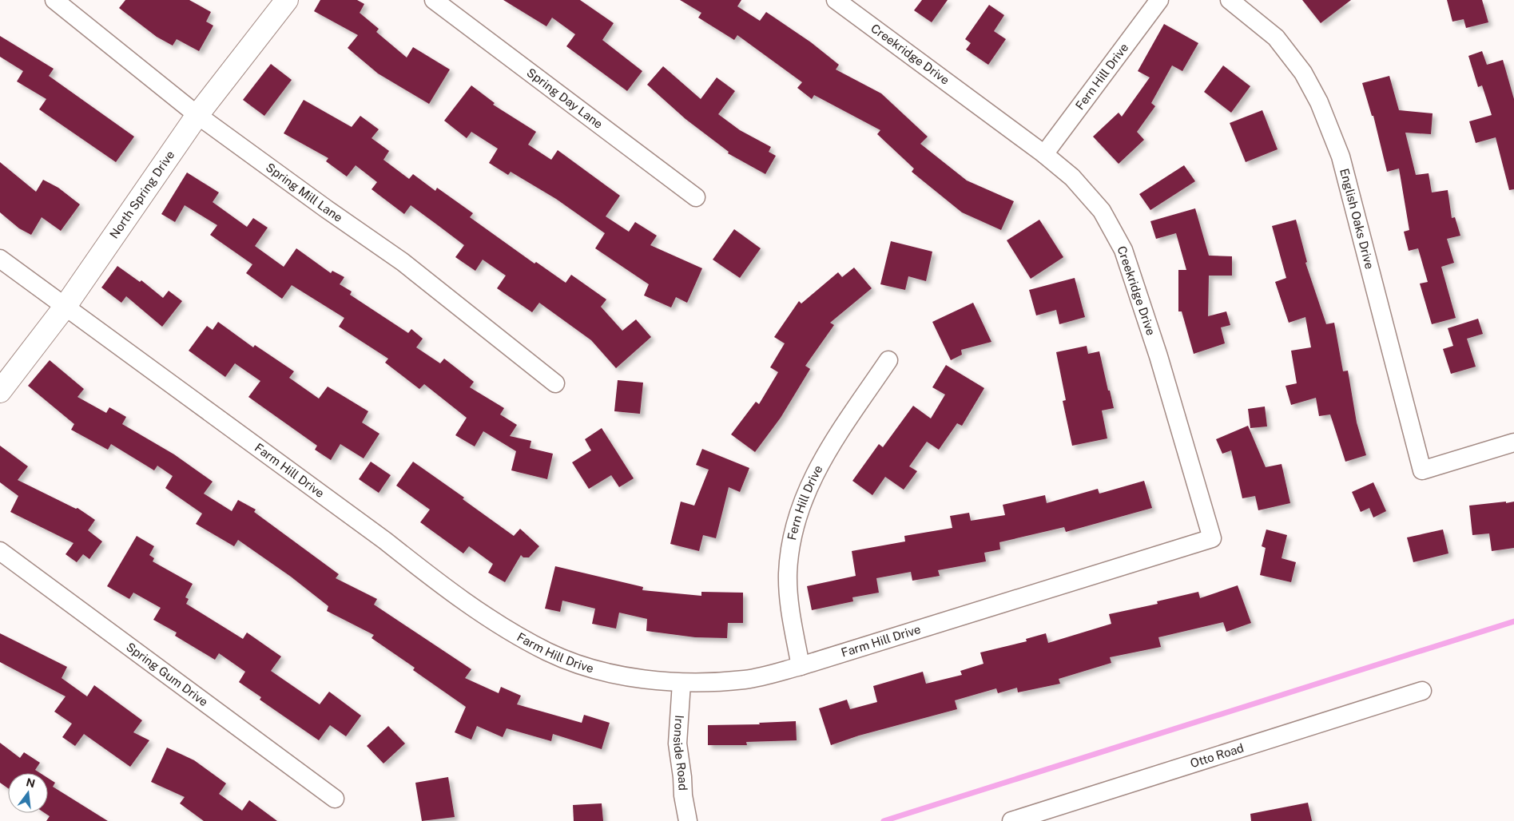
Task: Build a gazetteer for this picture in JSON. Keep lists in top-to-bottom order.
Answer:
{
  "streets": {
    "street": [
      "Creekridge Drive",
      "Fern Hill Drive",
      "Spring Day Lane",
      "Spring Mill Lane",
      "North Spring Drive",
      "English Oaks Drive",
      "Farm Hill Drive",
      "Spring Gum Drive",
      "Ironside Road",
      "Otto Road"
    ]
  },
  "crossings": [
    ["Creekridge Drive", "Fern Hill Drive"],
    ["Creekridge Drive", "Farm Hill Drive"],
    ["Fern Hill Drive", "Farm Hill Drive"],
    ["Spring Mill Lane", "North Spring Drive"],
    ["North Spring Drive", "Farm Hill Drive"],
    ["Farm Hill Drive", "Ironside Road"]
  ],
  "north": "top"
}
